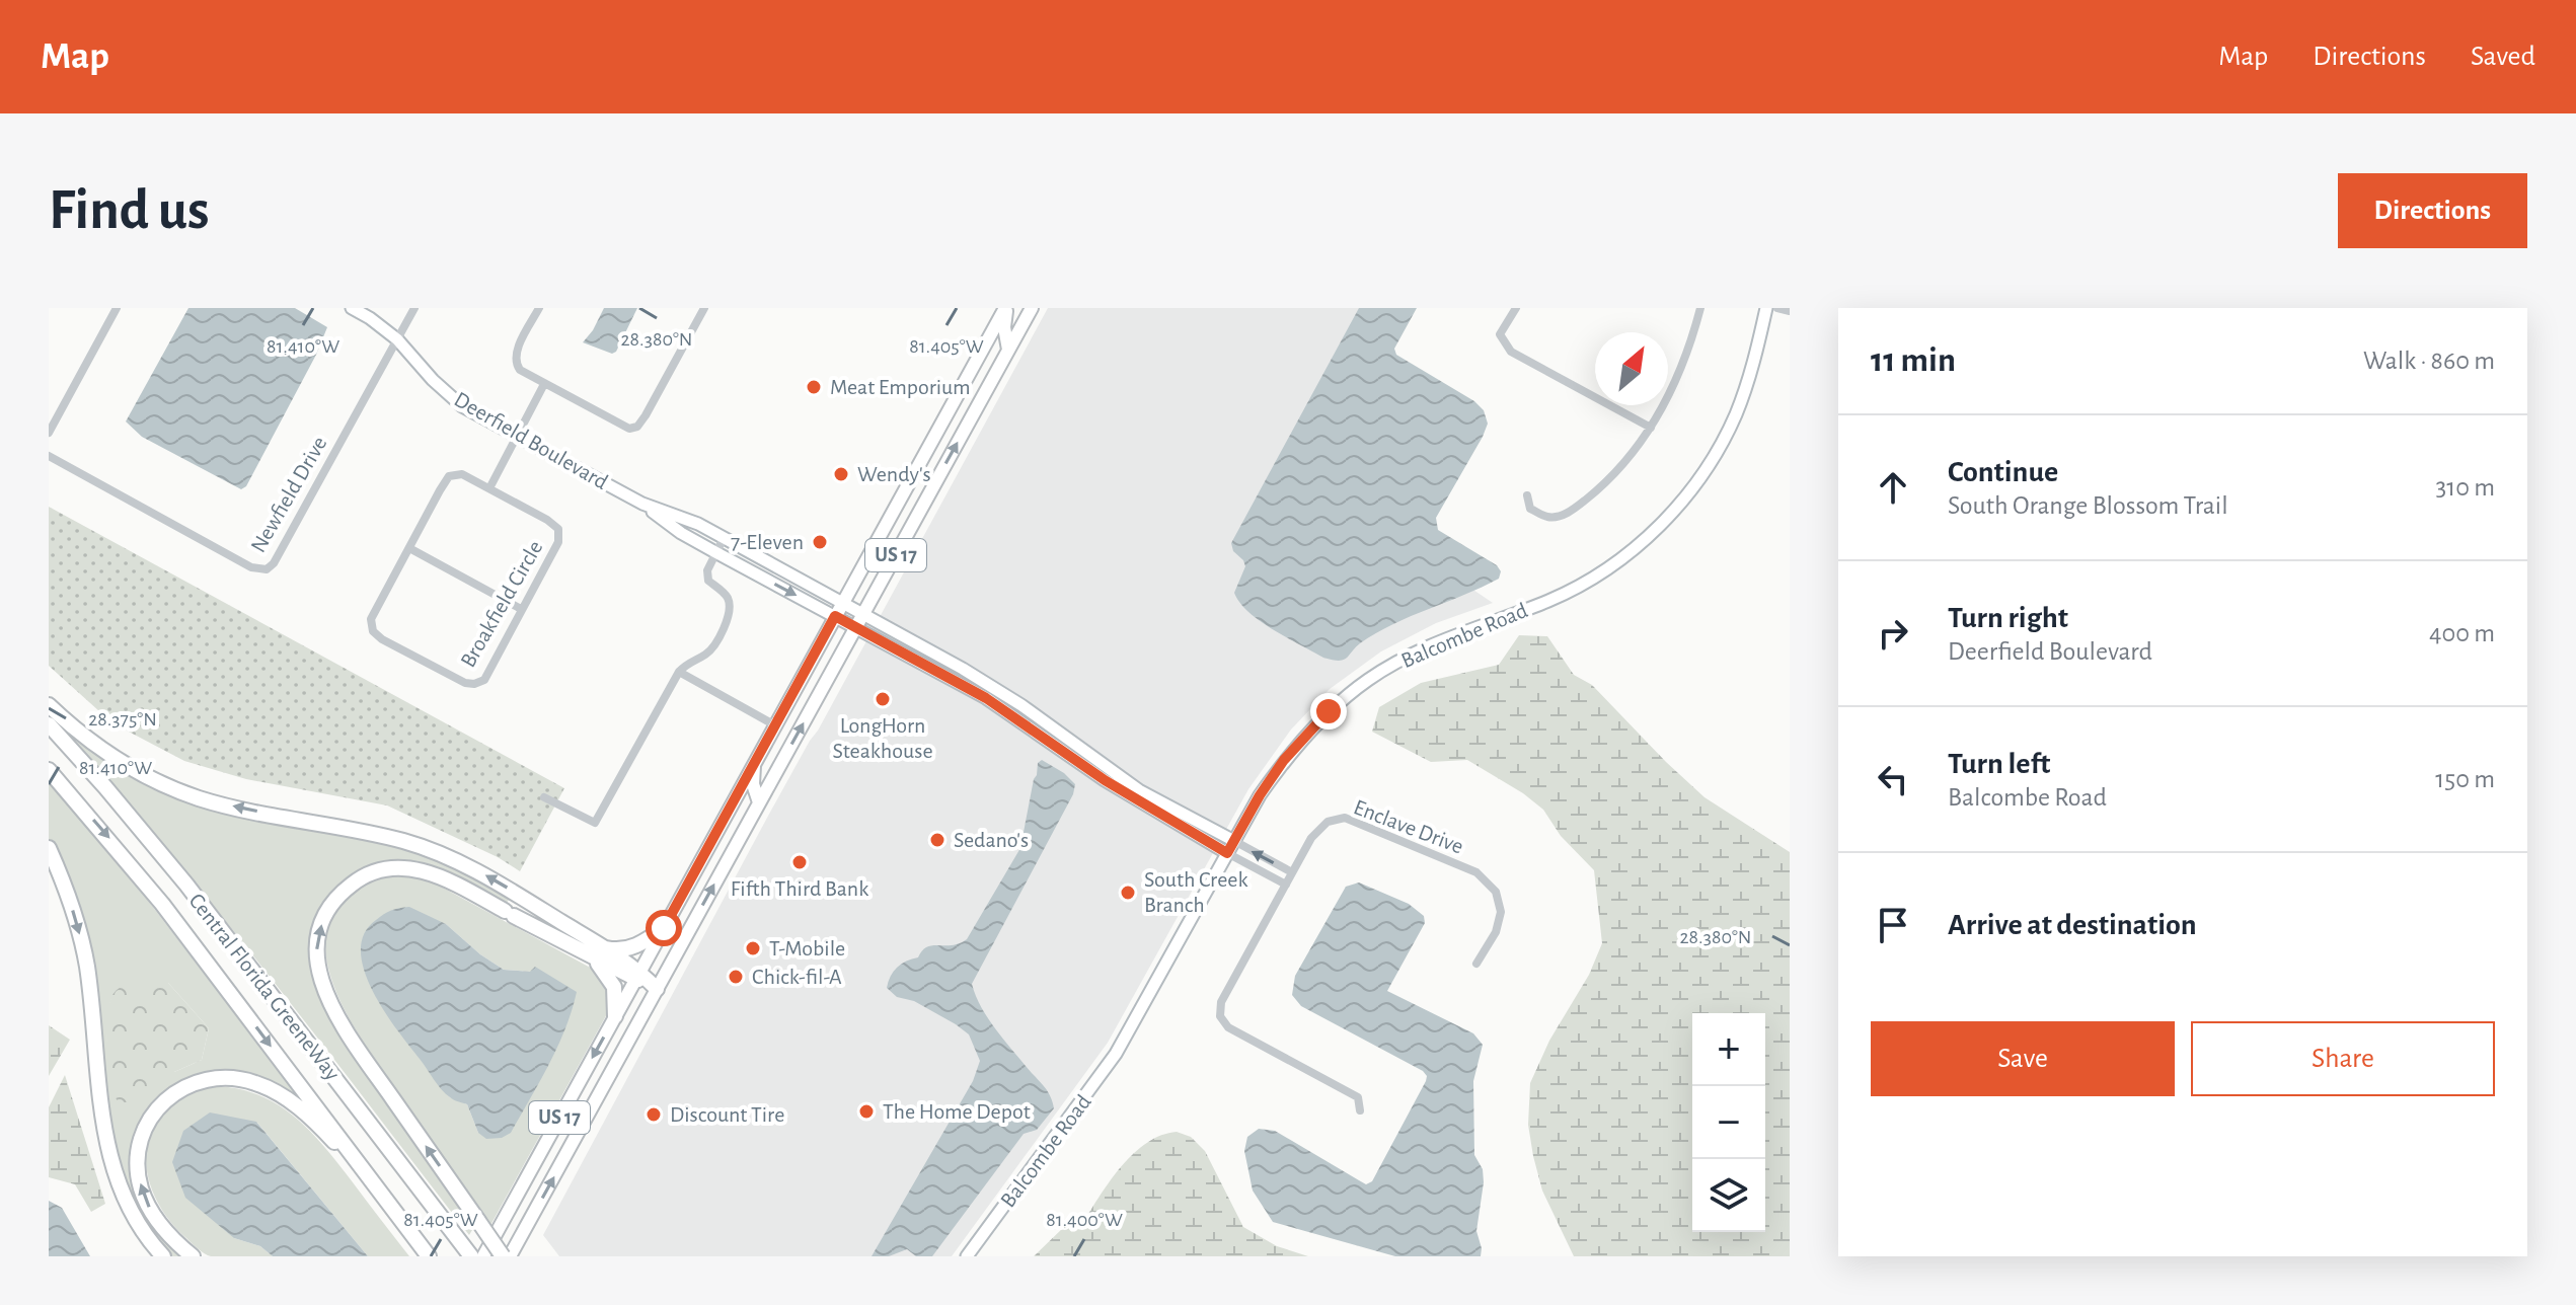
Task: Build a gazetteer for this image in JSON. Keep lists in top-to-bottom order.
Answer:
{
  "streets": {
    "highway": ["Central Florida GreeneWay"],
    "main road": ["US 17"],
    "street": [
      "Deerfield Boulevard",
      "Newfield Drive",
      "Broakfield Circle",
      "Balcombe Road",
      "Enclave Drive"
    ]
  },
  "crossings": [
    ["Deerfield Boulevard", "Newfield Drive"],
    ["Deerfield Boulevard", "US 17"],
    ["Deerfield Boulevard", "Balcombe Road"]
  ],
  "places": [
    "Meat Emporium",
    "Wendy's",
    "7-Eleven",
    "LongHorn Steakhouse",
    "Sedano's",
    "Fifth Third Bank",
    "South Creek Branch",
    "T-Mobile",
    "Chick-fil-A",
    "The Home Depot",
    "Discount Tire"
  ],
  "north": "top right",
  "page": {
    "header": "Map",
    "nav": ["Map", "Directions", "Saved"],
    "buttons": [
      "Directions",
      ["Save", "Share"]
    ],
    "title": "Find us",
    "heading": ["11 min", "Walk · 860 m"],
    "list": [
      ["Continue", "South Orange Blossom Trail", "310 m"],
      ["Turn right", "Deerfield Boulevard", "400 m"],
      ["Turn left", "Balcombe Road", "150 m"],
      "Arrive at destination"
    ],
    "map_buttons": ["+", "−"]
  },
  "coordinates": [
    "28.380°N",
    "81.410°W",
    "81.405°W",
    "28.375°N",
    "81.400°W"
  ]
}
